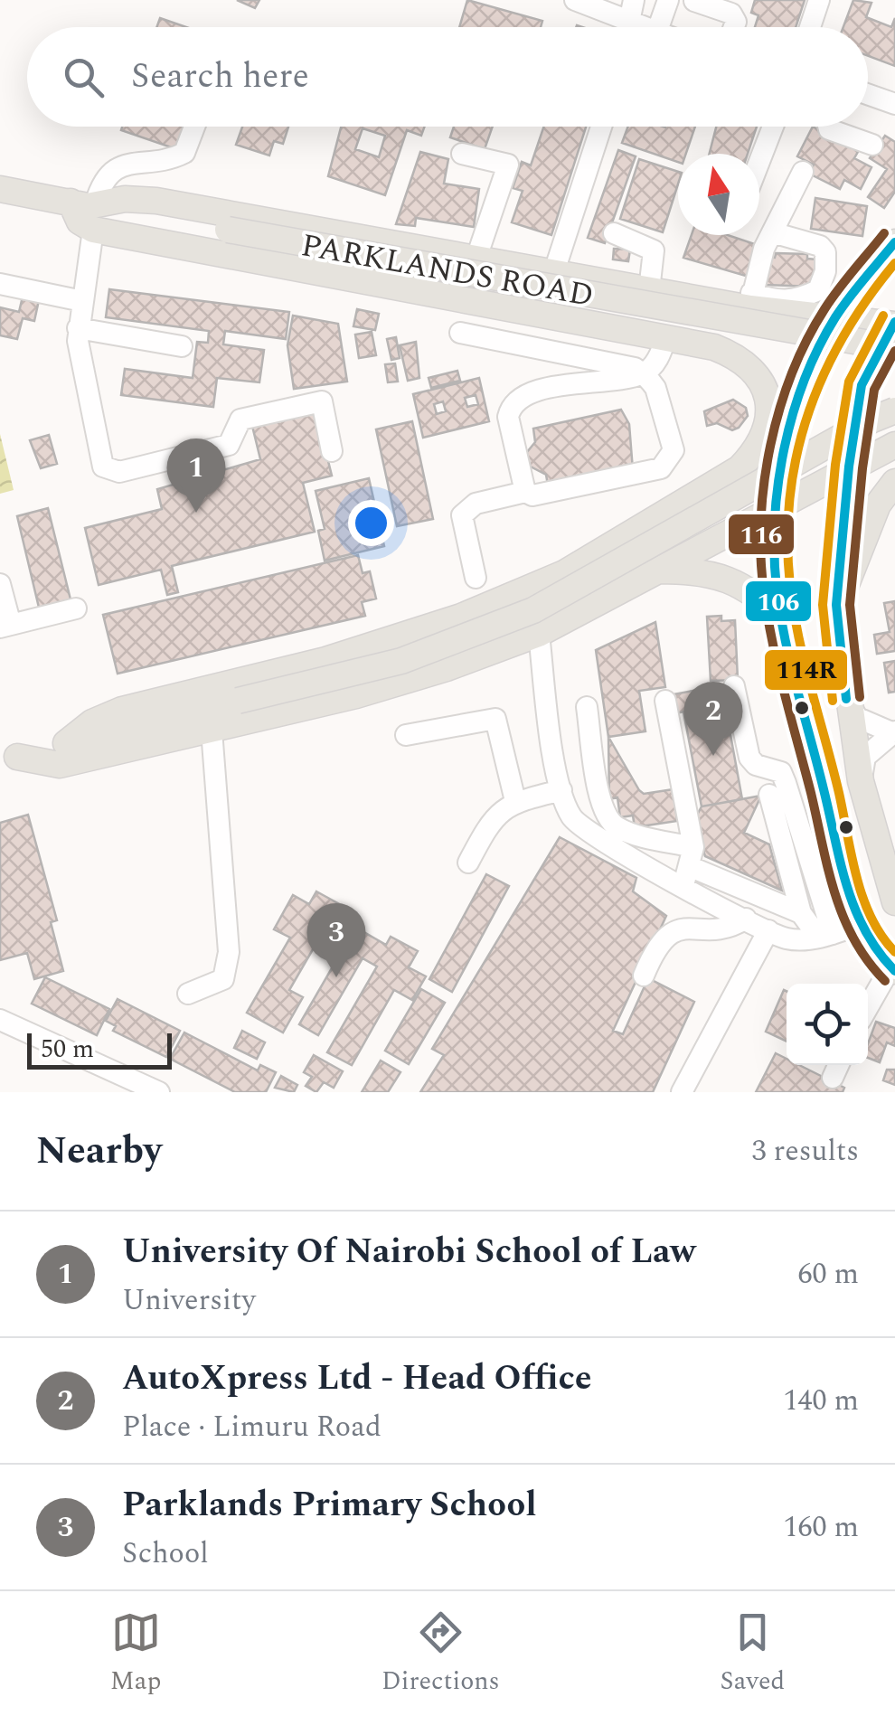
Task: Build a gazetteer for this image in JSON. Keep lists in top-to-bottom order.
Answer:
{
  "streets": {
    "main road": ["PARKLANDS ROAD"]
  },
  "lines": ["transit line 116", "transit line 106", "transit line 114R"],
  "scale_bar": "50 m",
  "north": "top",
  "page": {
    "search": "Search here",
    "pins": ["1", "2", "3"],
    "scale": "50 m",
    "heading": ["Nearby", "3 results"],
    "list": [
      {
        "mark": "1",
        "name": "University Of Nairobi School of Law",
        "note": "University",
        "value": "60 m"
      },
      {
        "mark": "2",
        "name": "AutoXpress Ltd - Head Office",
        "note": "Place · Limuru Road",
        "value": "140 m"
      },
      {
        "mark": "3",
        "name": "Parklands Primary School",
        "note": "School",
        "value": "160 m"
      }
    ],
    "nav": ["Map", "Directions", "Saved"]
  }
}
